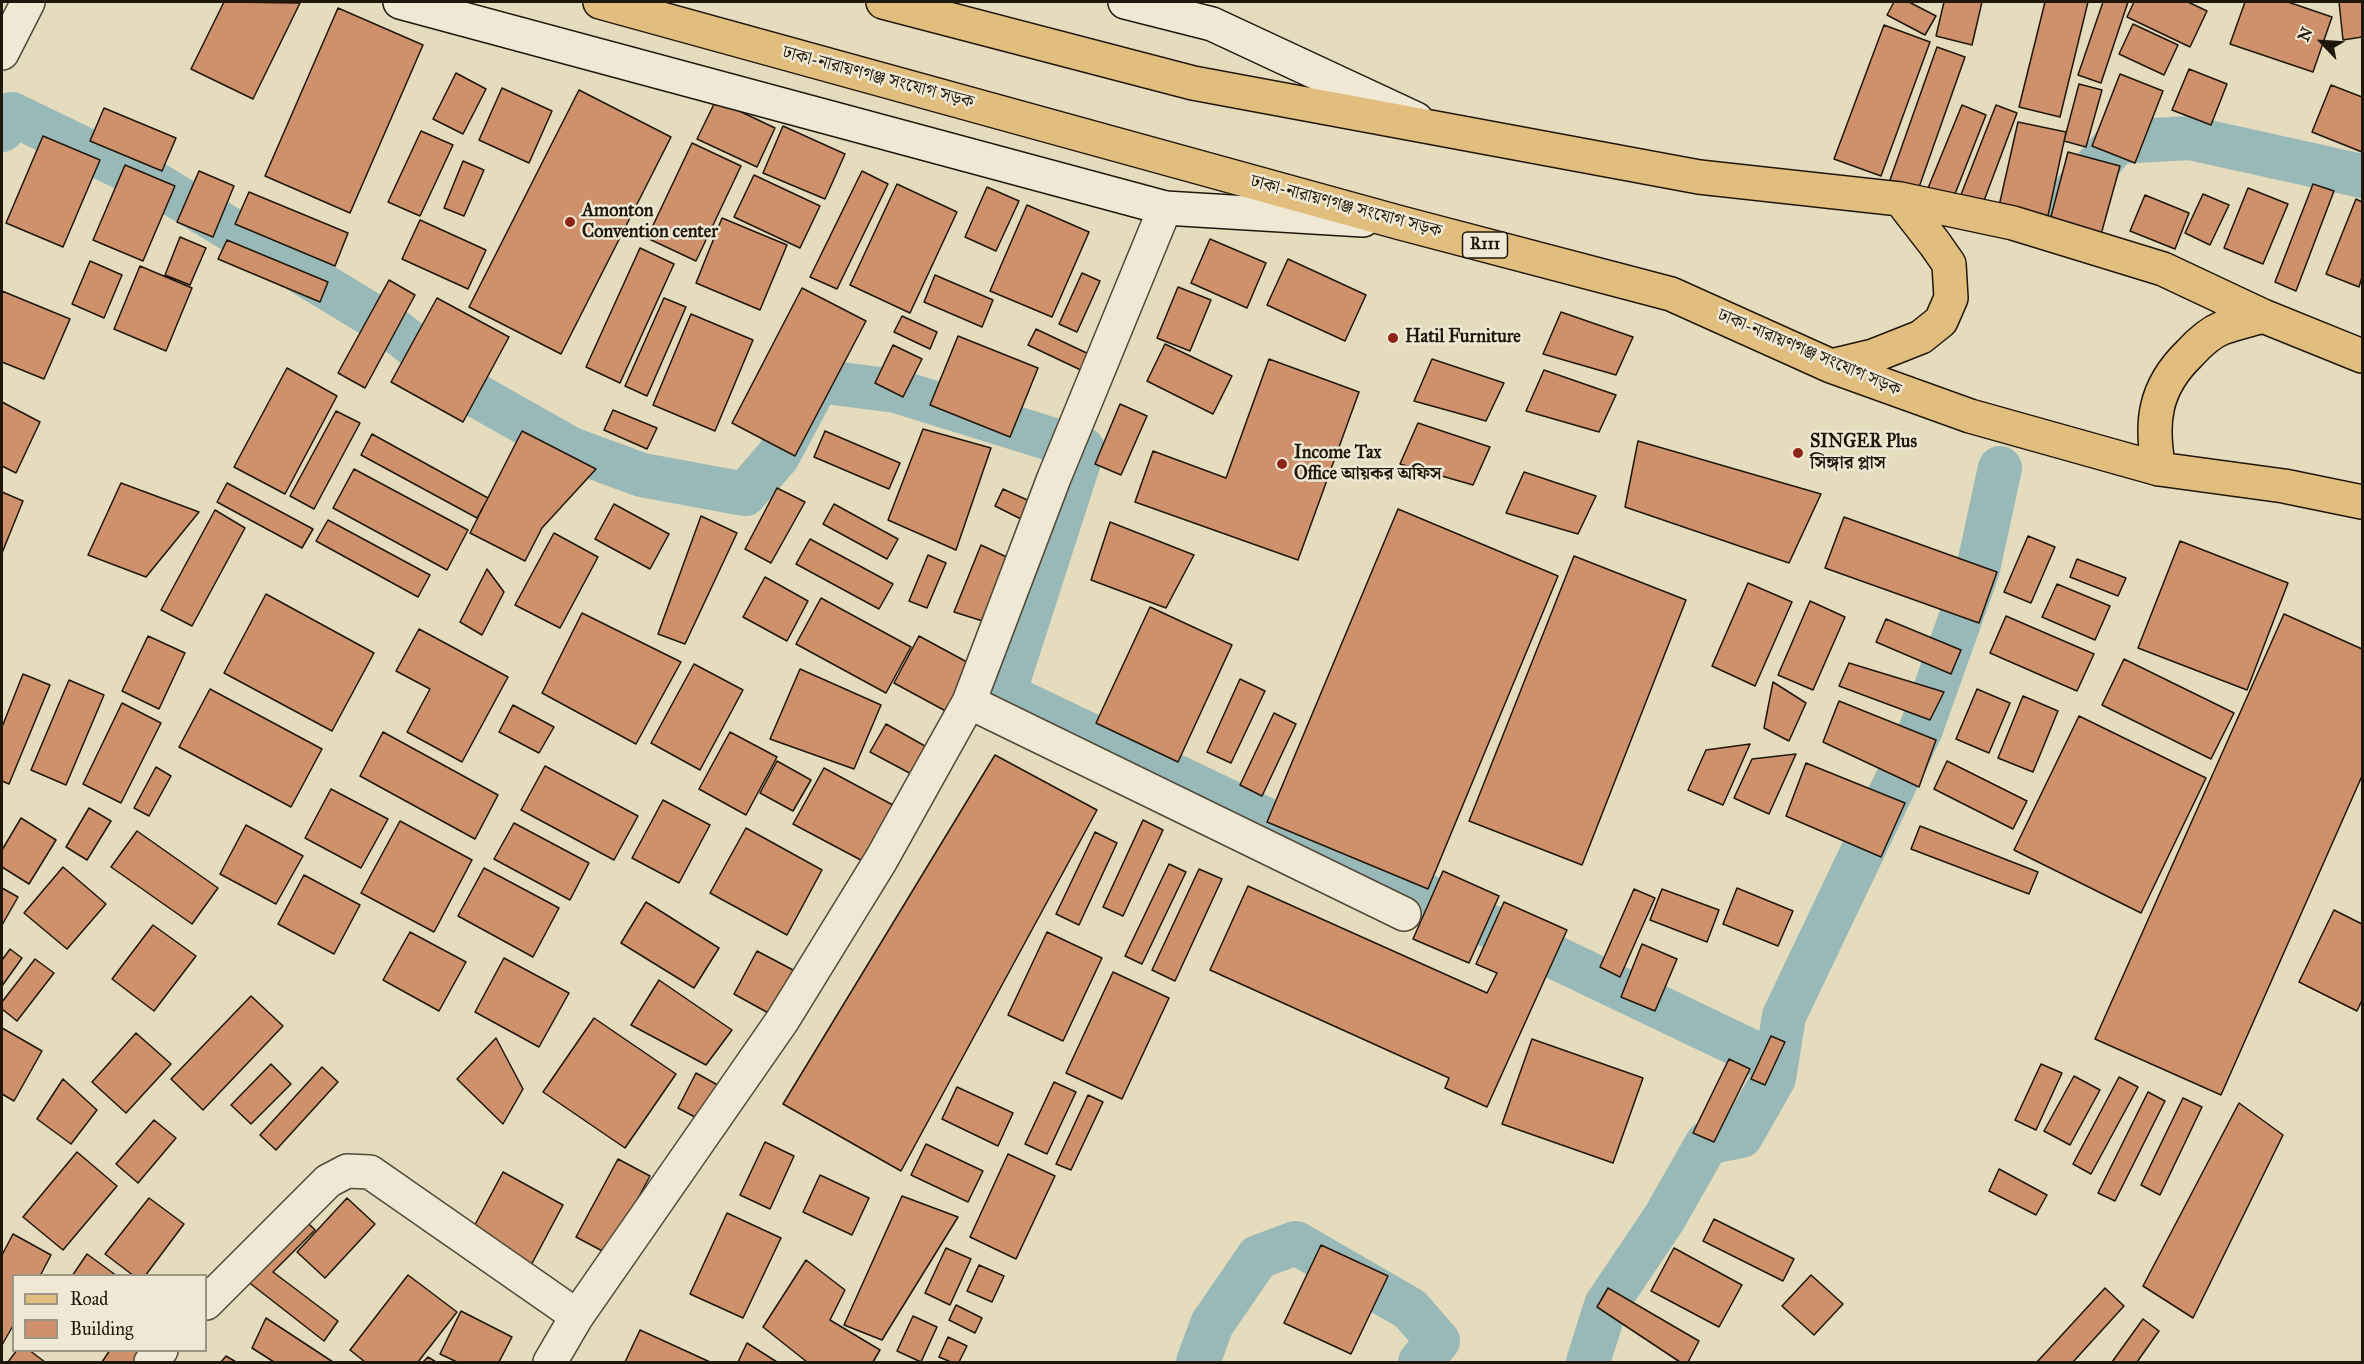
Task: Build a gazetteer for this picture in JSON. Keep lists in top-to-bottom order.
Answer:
{
  "streets": {
    "main road": ["ঢাকা-নারায়ণগঞ্জ সংযোগ সড়ক", "R111"]
  },
  "places": [
    "Amonton Convention center",
    "Hatil Furniture",
    "SINGER Plus সিঙ্গার প্লাস",
    "Income Tax Office আয়কর অফিস"
  ],
  "legend": ["Road", "Building"],
  "north": "top left"
}
